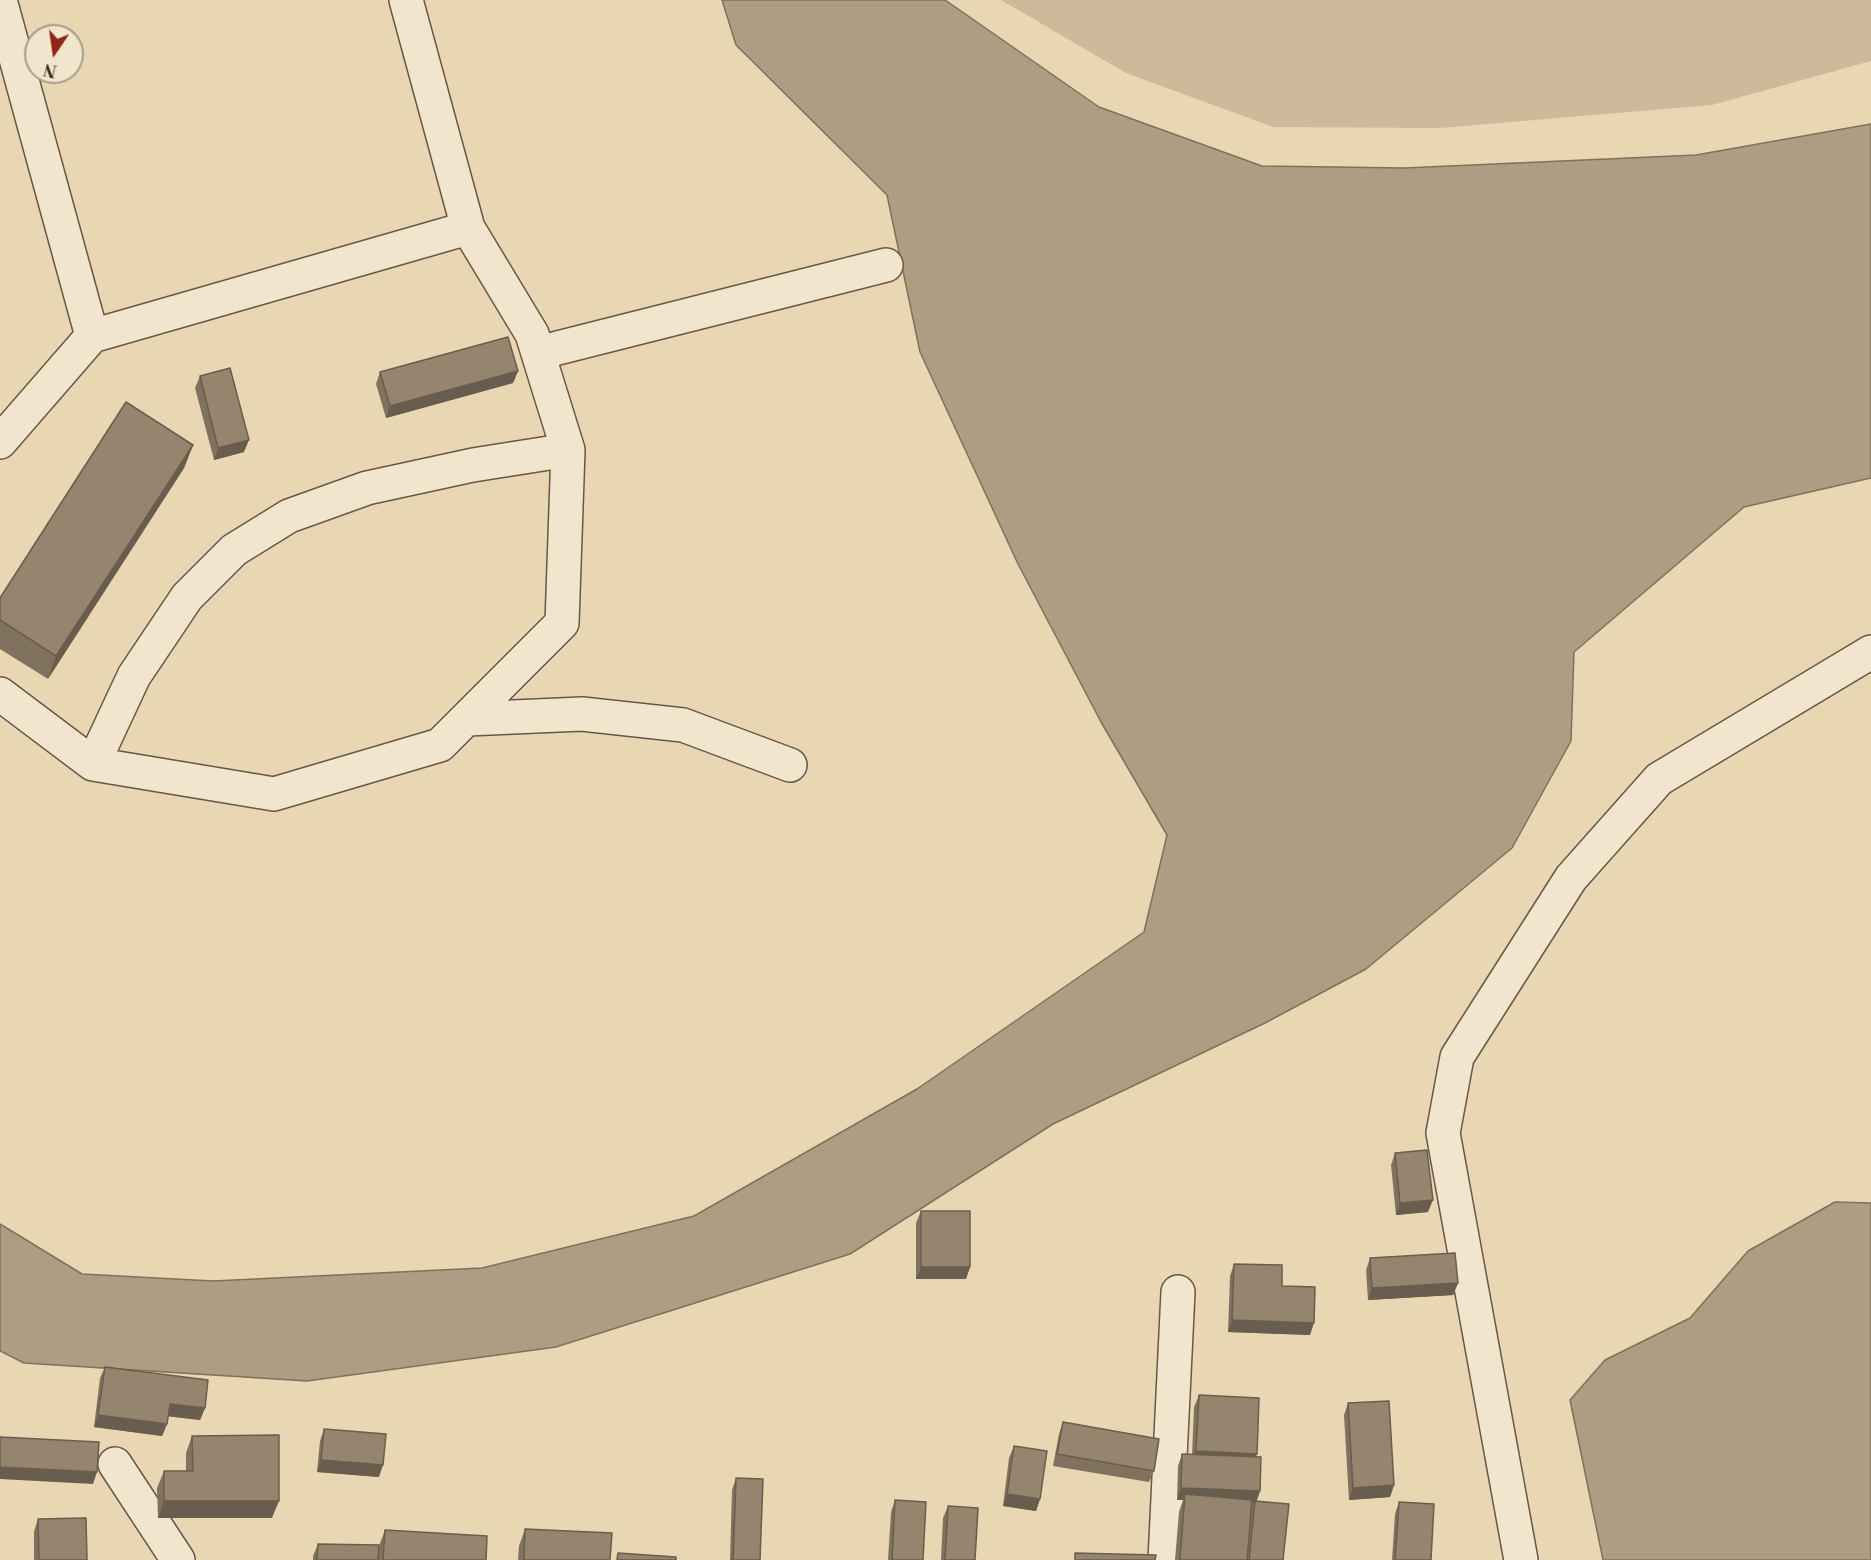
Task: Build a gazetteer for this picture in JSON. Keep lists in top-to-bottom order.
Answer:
{
  "north": "bottom"
}
